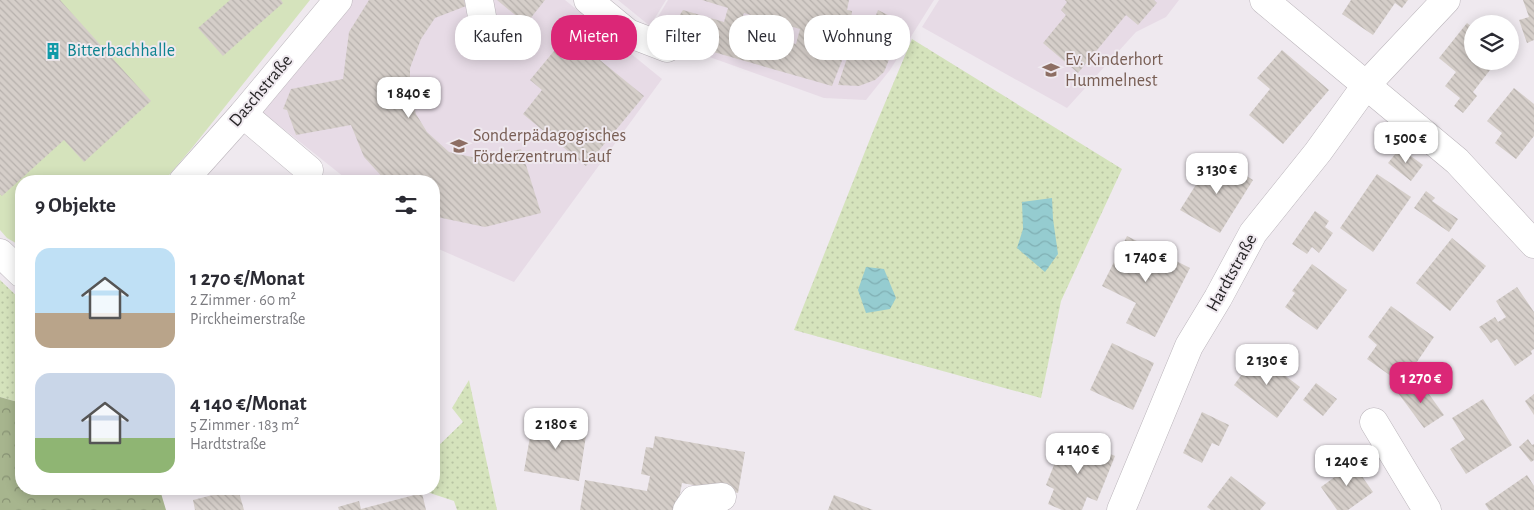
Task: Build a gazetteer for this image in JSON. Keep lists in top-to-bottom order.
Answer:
{
  "streets": {
    "street": ["Daschstraße", "Hardtstraße"]
  },
  "places": {
    "building": ["Bitterbachhalle"],
    "school or university": ["Ev. Kinderhort Hummelnest", "Sonderpädagogisches Förderzentrum Lauf"]
  },
  "page": {
    "chip": [
      "Kaufen",
      "Mieten",
      "Filter",
      "Neu",
      "Wohnung"
    ],
    "price": [
      "1 840 €",
      "1 500 €",
      "3 130 €",
      "1 740 €",
      "2 130 €",
      "1 270 €",
      "2 180 €",
      "4 140 €",
      "1 240 €"
    ],
    "heading": "9 Objekte",
    "list": [
      {
        "name": "1 270 €/Monat",
        "note": "2 Zimmer · 60 m² · Pirckheimerstraße"
      },
      {
        "name": "4 140 €/Monat",
        "note": "5 Zimmer · 183 m² · Hardtstraße"
      }
    ]
  }
}
